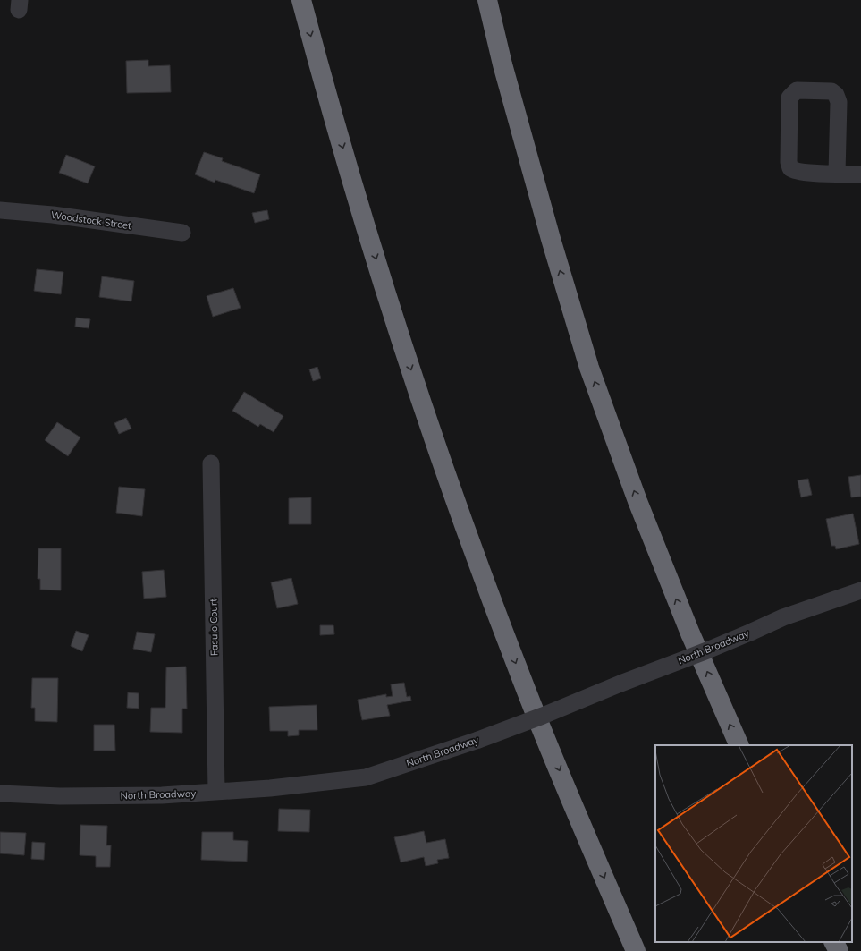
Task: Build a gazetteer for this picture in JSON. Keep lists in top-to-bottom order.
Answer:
{
  "streets": {
    "street": ["Woodstock Street", "Fasulo Court", "North Broadway"]
  },
  "crossings": [
    ["Fasulo Court", "North Broadway"]
  ]
}
